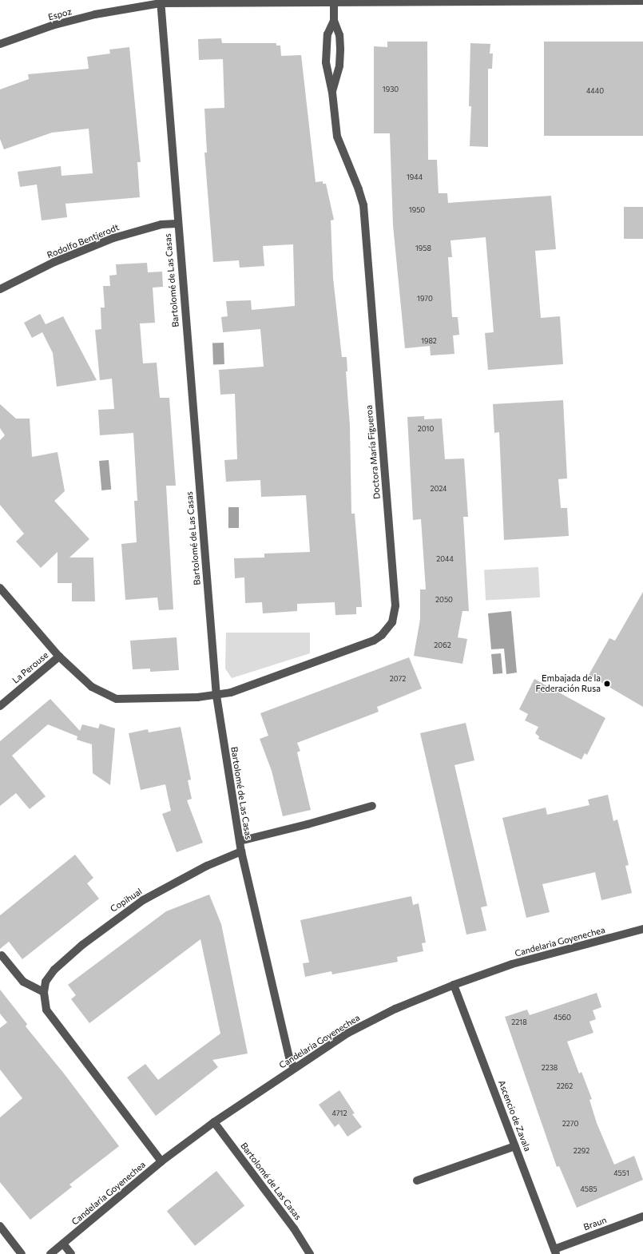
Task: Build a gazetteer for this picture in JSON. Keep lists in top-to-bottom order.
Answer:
{
  "streets": {
    "street": [
      "Espoz",
      "Rodolfo Bentjerodt",
      "Bartolomé de Las Casas",
      "Doctora María Figueroa",
      "La Perouse",
      "Copihual",
      "Candelaria Goyenechea",
      "Ascencio de Zavala",
      "Braun"
    ]
  },
  "crossings": [
    ["Espoz", "Bartolomé de Las Casas"],
    ["Espoz", "Doctora María Figueroa"],
    ["Rodolfo Bentjerodt", "Bartolomé de Las Casas"],
    ["Bartolomé de Las Casas", "Doctora María Figueroa"],
    ["Bartolomé de Las Casas", "Copihual"],
    ["Bartolomé de Las Casas", "Candelaria Goyenechea"],
    ["Doctora María Figueroa", "La Perouse"],
    ["Copihual", "Candelaria Goyenechea"],
    ["Candelaria Goyenechea", "Ascencio de Zavala"],
    ["Ascencio de Zavala", "Braun"]
  ],
  "places": ["Embajada de la Federación Rusa"],
  "house_numbers": [
    "1930",
    "4440",
    "1944",
    "1950",
    "1958",
    "1970",
    "1982",
    "2010",
    "2024",
    "2044",
    "2050",
    "2062",
    "2072",
    "4560",
    "2218",
    "2238",
    "2262",
    "4712",
    "2270",
    "2292",
    "4551",
    "4585"
  ]
}
